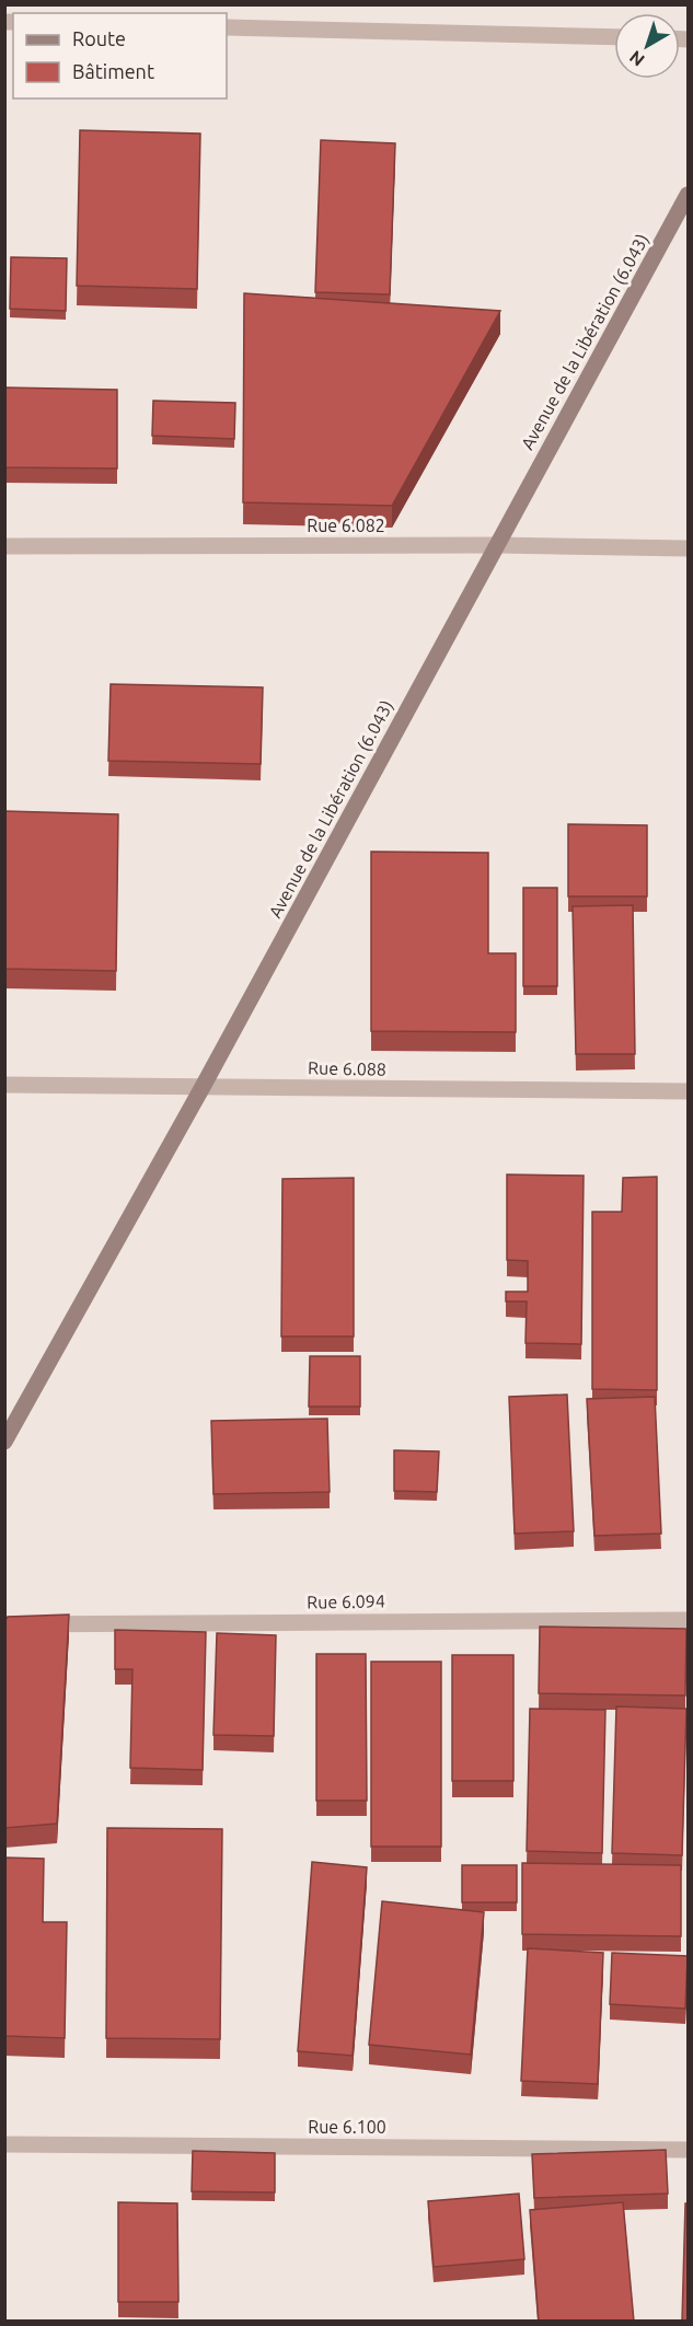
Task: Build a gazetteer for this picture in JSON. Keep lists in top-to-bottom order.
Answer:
{
  "streets": {
    "main road": ["Avenue de la Libération (6.043)"],
    "street": [
      "Rue 6.082",
      "Rue 6.088",
      "Rue 6.094",
      "Rue 6.100"
    ]
  },
  "crossings": [
    ["Avenue de la Libération (6.043)", "Rue 6.082"],
    ["Avenue de la Libération (6.043)", "Rue 6.088"]
  ],
  "legend": ["Route", "Bâtiment"],
  "north": "bottom left"
}
